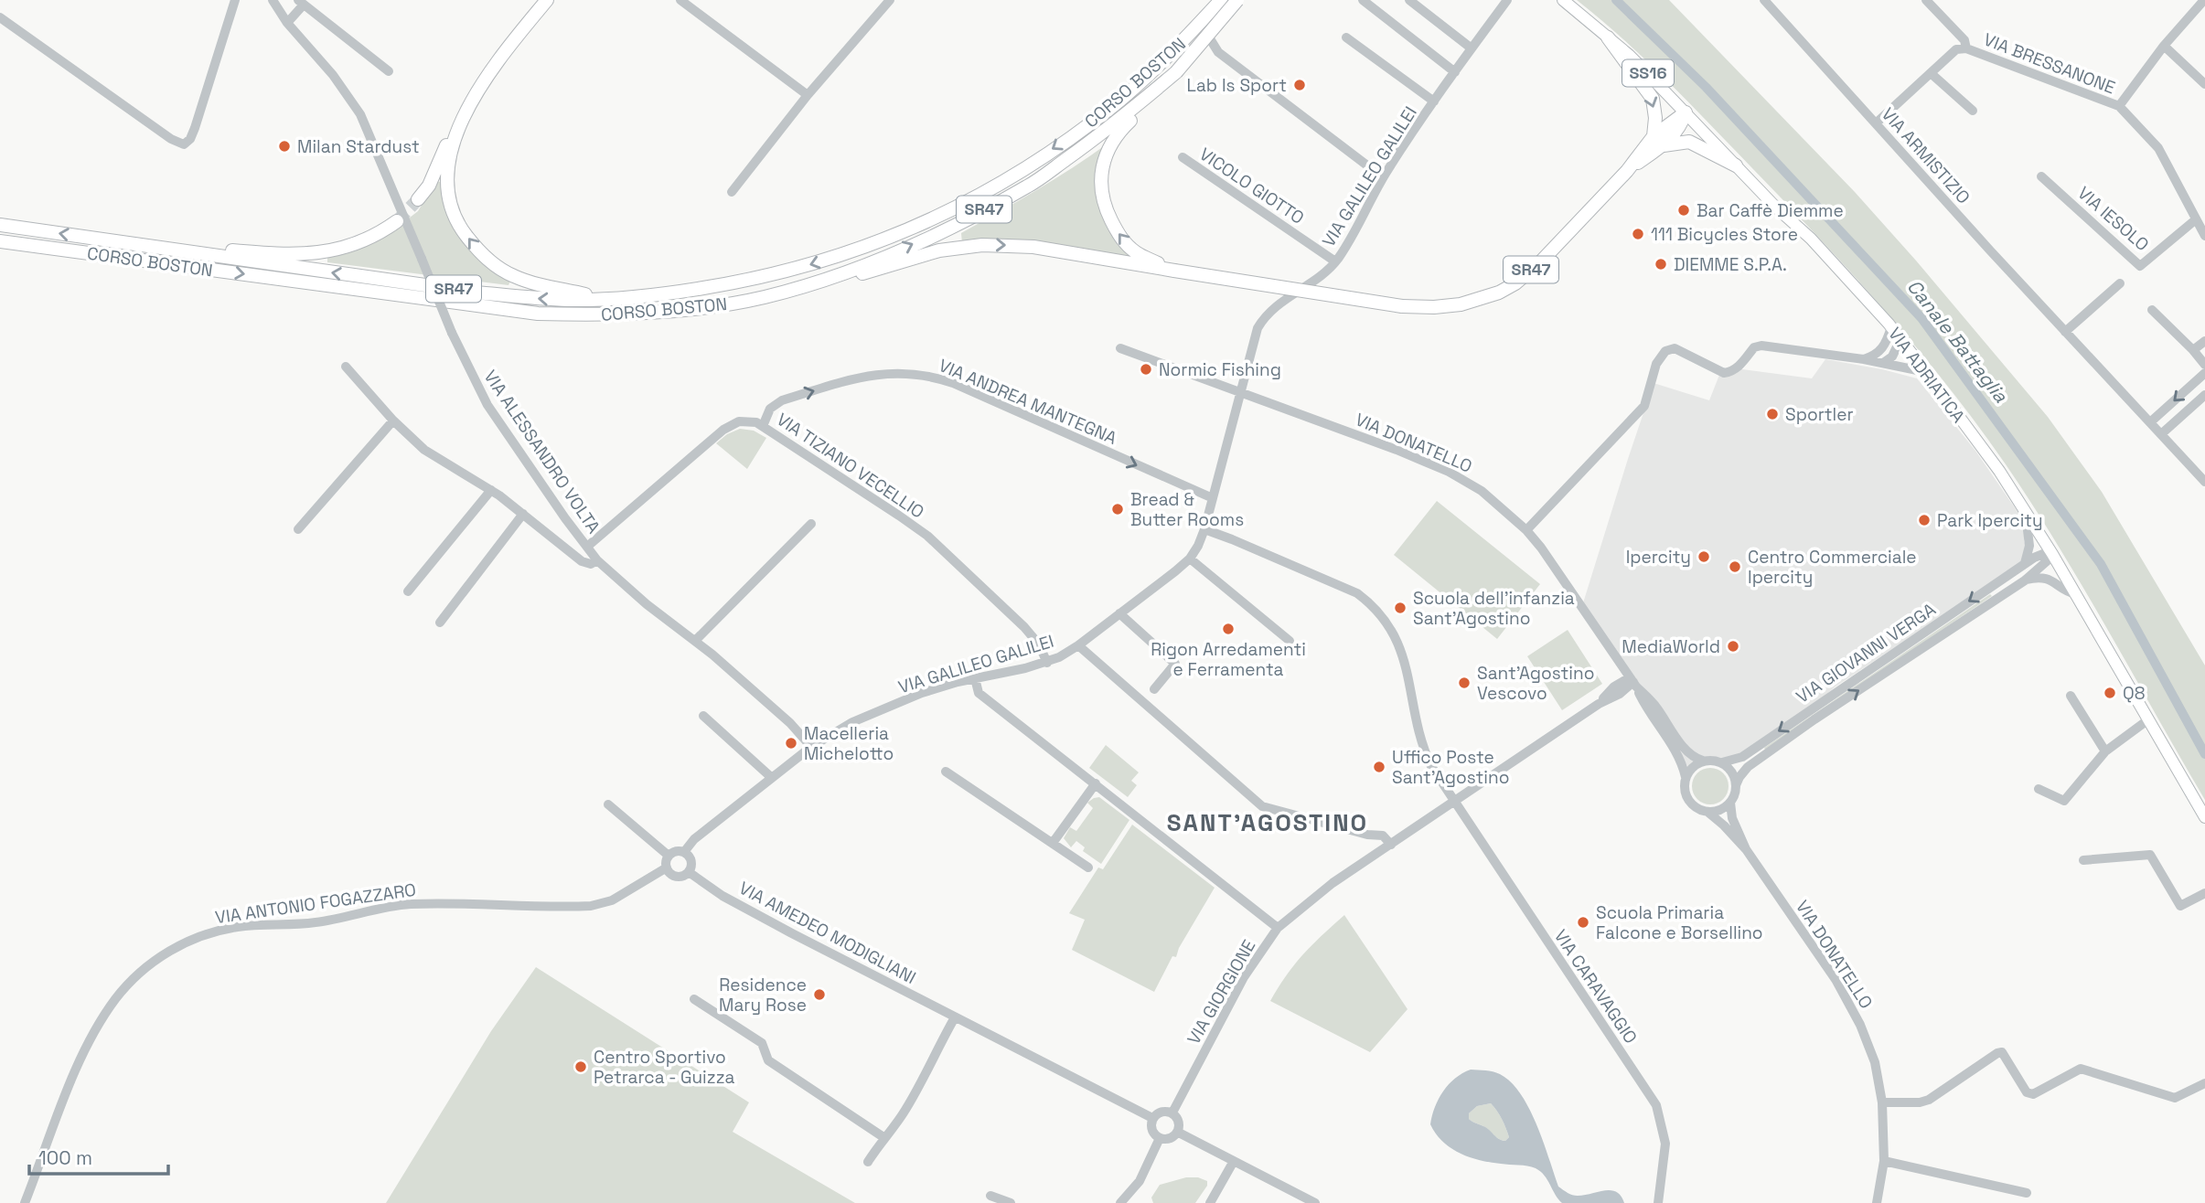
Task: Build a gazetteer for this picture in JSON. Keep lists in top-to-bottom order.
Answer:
{
  "streets": {
    "highway": ["CORSO BOSTON", "SR47"],
    "main road": ["SS16", "VIA ADRIATICA"],
    "street": [
      "VIA BRESSANONE",
      "VIA ARMISTIZIO",
      "VIA GALILEO GALILEI",
      "VICOLO GIOTTO",
      "VIA IESOLO",
      "VIA ANDREA MANTEGNA",
      "VIA DONATELLO",
      "VIA ALESSANDRO VOLTA",
      "VIA TIZIANO VECELLIO",
      "VIA GIOVANNI VERGA",
      "VIA ANTONIO FOGAZZARO",
      "VIA AMEDEO MODIGLIANI",
      "VIA CARAVAGGIO",
      "VIA GIORGIONE"
    ]
  },
  "crossings": [
    ["VIA BRESSANONE", "VIA ARMISTIZIO"],
    ["VIA BRESSANONE", "VIA IESOLO"],
    ["CORSO BOSTON", "SR47"],
    ["VIA GALILEO GALILEI", "VICOLO GIOTTO"],
    ["VIA GALILEO GALILEI", "VIA ANDREA MANTEGNA"],
    ["VIA GALILEO GALILEI", "VIA DONATELLO"],
    ["VIA GALILEO GALILEI", "VIA ALESSANDRO VOLTA"],
    ["VIA GALILEO GALILEI", "VIA TIZIANO VECELLIO"],
    ["VIA GALILEO GALILEI", "VIA ANTONIO FOGAZZARO"],
    ["VIA GALILEO GALILEI", "VIA AMEDEO MODIGLIANI"],
    ["VIA GALILEO GALILEI", "VIA CARAVAGGIO"],
    ["SR47", "VIA ADRIATICA"],
    ["VIA ADRIATICA", "VIA GIOVANNI VERGA"],
    ["VIA ANDREA MANTEGNA", "VIA TIZIANO VECELLIO"],
    ["VIA DONATELLO", "VIA GIOVANNI VERGA"],
    ["VIA DONATELLO", "VIA GIORGIONE"],
    ["VIA ALESSANDRO VOLTA", "VIA TIZIANO VECELLIO"],
    ["VIA ANTONIO FOGAZZARO", "VIA AMEDEO MODIGLIANI"],
    ["VIA AMEDEO MODIGLIANI", "VIA GIORGIONE"],
    ["VIA CARAVAGGIO", "VIA GIORGIONE"]
  ],
  "one_way": ["VIA ANDREA MANTEGNA"],
  "districts": ["SANT'AGOSTINO"],
  "water": ["Canale Battaglia"],
  "places": [
    "Lab Is Sport",
    "Milan Stardust",
    "Bar Caffè Diemme",
    "111 Bicycles Store",
    "DIEMME S.P.A.",
    "Normic Fishing",
    "Sportler",
    "Bread & Butter Rooms",
    "Park Ipercity",
    "Ipercity",
    "Centro Commerciale Ipercity",
    "Scuola dell'infanzia Sant'Agostino",
    "Rigon Arredamenti e Ferramenta",
    "MediaWorld",
    "Sant'Agostino Vescovo",
    "Q8",
    "Macelleria Michelotto",
    "Uffico Poste Sant'Agostino",
    "Scuola Primaria Falcone e Borsellino",
    "Residence Mary Rose",
    "Centro Sportivo Petrarca - Guizza"
  ],
  "scale_bar": "100 m"
}
